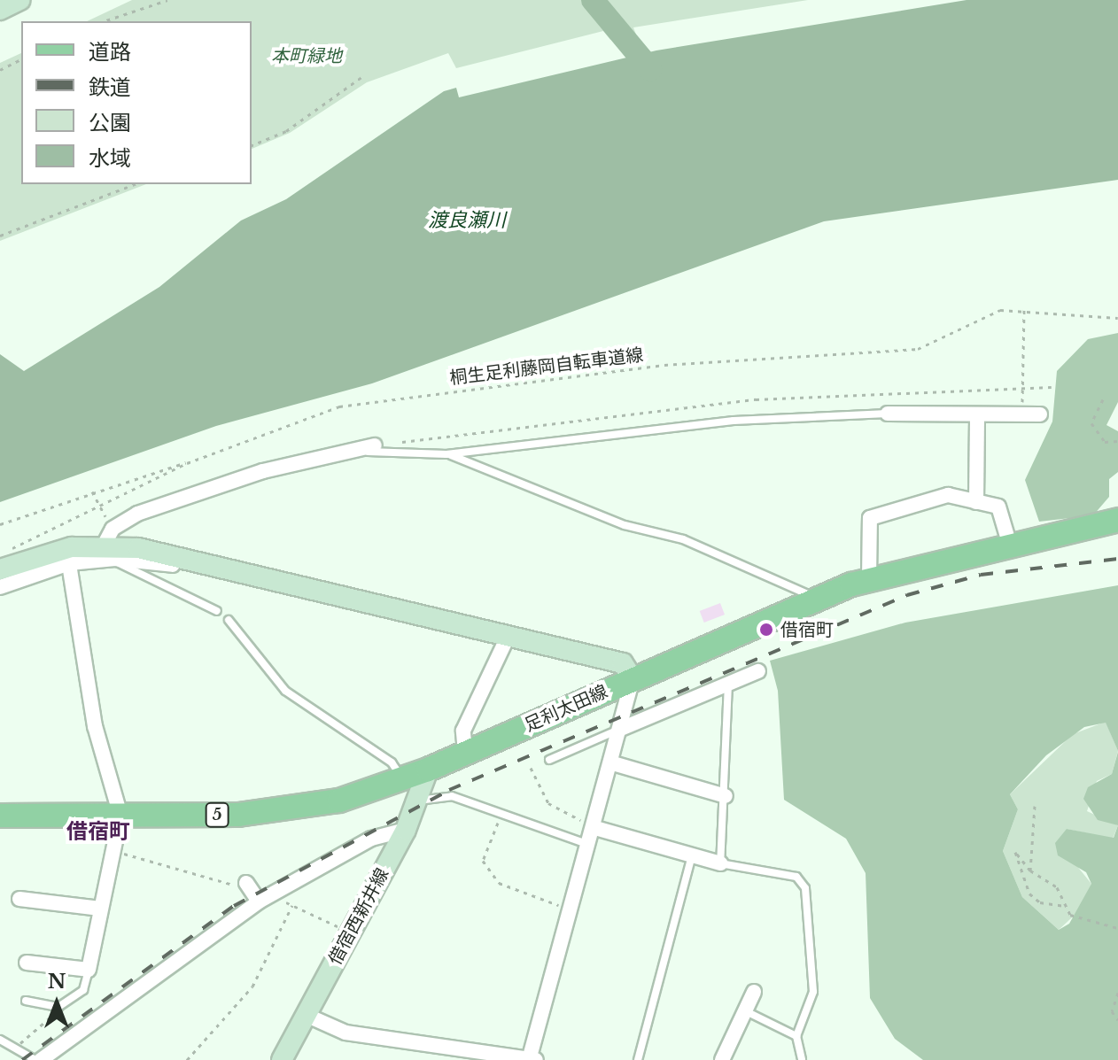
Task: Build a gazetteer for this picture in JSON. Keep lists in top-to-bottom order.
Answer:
{
  "streets": {
    "main road": ["足利太田線", "5"],
    "street": ["借宿西新井線"],
    "path": ["桐生足利藤岡自転車道線"]
  },
  "crossings": [
    ["足利太田線", "借宿西新井線"]
  ],
  "districts": ["借宿町"],
  "water": ["渡良瀬川"],
  "parks": ["本町緑地"],
  "places": ["借宿町"],
  "legend": [
    "道路",
    "鉄道",
    "公園",
    "水域"
  ],
  "north": "top"
}
